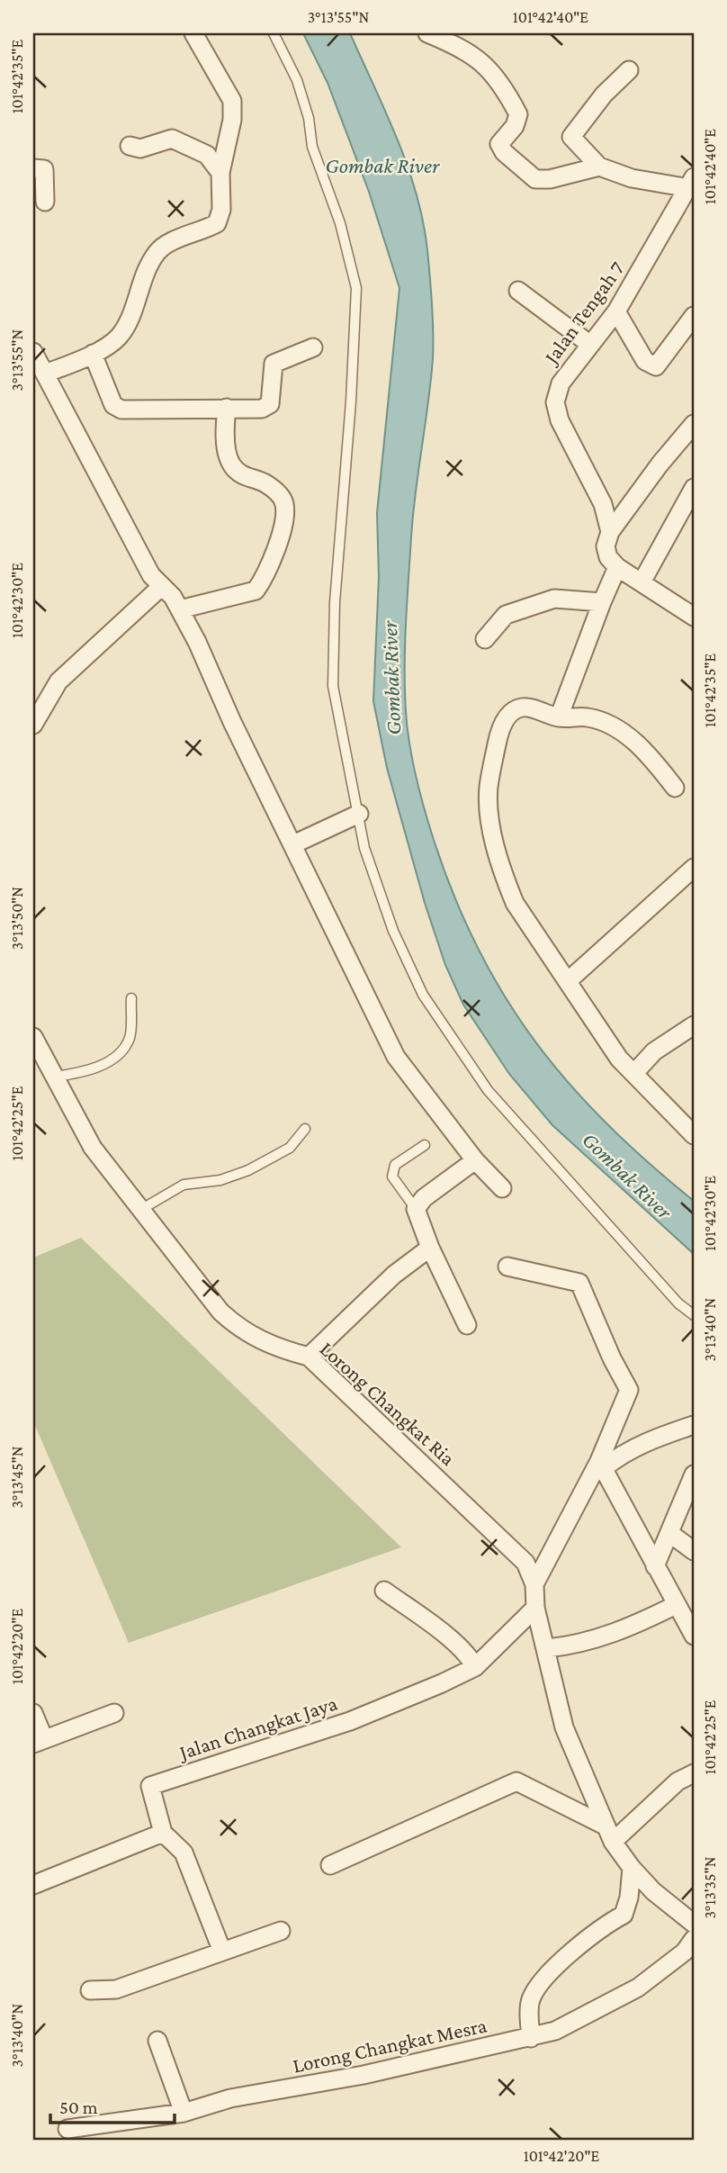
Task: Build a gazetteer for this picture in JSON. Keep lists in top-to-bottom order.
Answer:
{
  "streets": {
    "street": [
      "Jalan Tengah 7",
      "Lorong Changkat Ria",
      "Jalan Changkat Jaya",
      "Lorong Changkat Mesra"
    ]
  },
  "crossings": [
    ["Lorong Changkat Ria", "Jalan Changkat Jaya"]
  ],
  "water": ["Gombak River"],
  "scale_bar": "50 m",
  "coordinates": [
    "3°13'55\"N",
    "101°42'40\"E",
    "101°42'35\"E",
    "101°42'30\"E",
    "3°13'50\"N",
    "101°42'25\"E",
    "3°13'40\"N",
    "3°13'45\"N",
    "101°42'20\"E",
    "3°13'35\"N"
  ]
}
